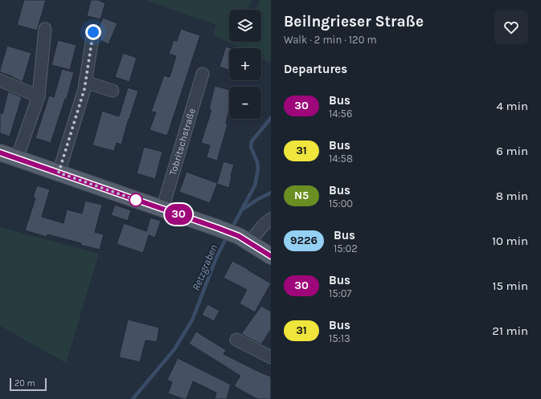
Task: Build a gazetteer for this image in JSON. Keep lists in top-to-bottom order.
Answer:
{
  "streets": {
    "street": ["Tobritschstraße"]
  },
  "water": ["Retzgraben"],
  "lines": ["bus line 30"],
  "scale_bar": "20 m",
  "page": {
    "on_map": "30",
    "heading": [
      ["Beilngrieser Straße", "Walk · 2 min · 120 m"],
      "Departures"
    ],
    "map_buttons": ["+", "−"],
    "list": [
      {
        "mark": "30",
        "name": "Bus",
        "note": "14:56",
        "value": "4 min"
      },
      {
        "mark": "31",
        "name": "Bus",
        "note": "14:58",
        "value": "6 min"
      },
      {
        "mark": "N5",
        "name": "Bus",
        "note": "15:00",
        "value": "8 min"
      },
      {
        "mark": "9226",
        "name": "Bus",
        "note": "15:02",
        "value": "10 min"
      },
      {
        "mark": "30",
        "name": "Bus",
        "note": "15:07",
        "value": "15 min"
      },
      {
        "mark": "31",
        "name": "Bus",
        "note": "15:13",
        "value": "21 min"
      }
    ],
    "scale": "20 m"
  }
}
